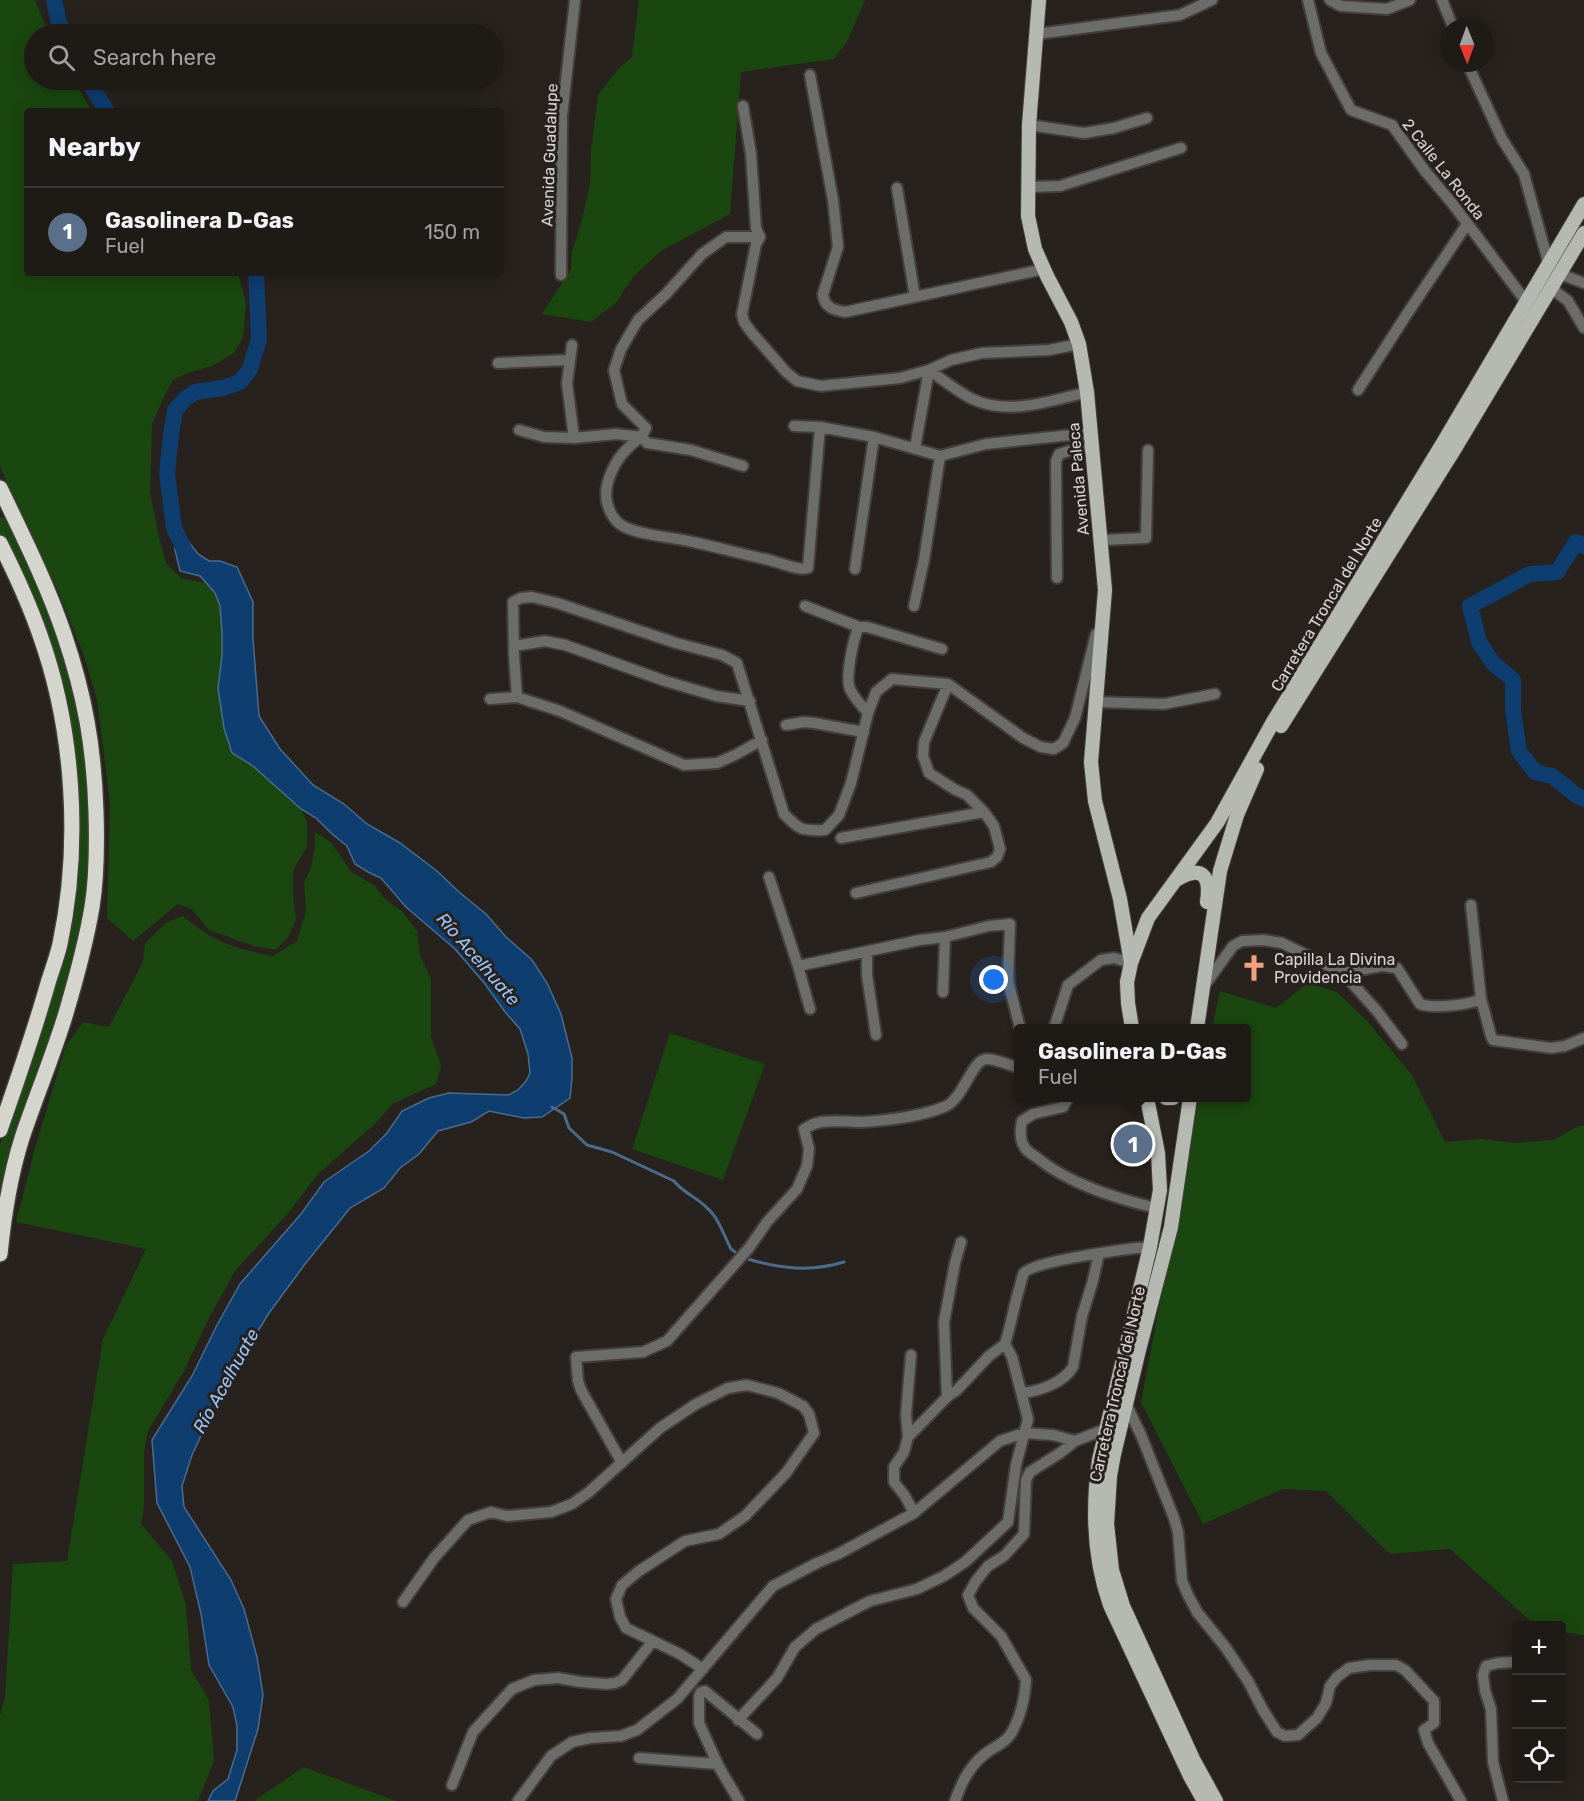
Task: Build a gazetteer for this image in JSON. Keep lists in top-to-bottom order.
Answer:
{
  "streets": {
    "main road": ["Avenida Paleca", "Carretera Troncal del Norte"],
    "street": ["Avenida Guadalupe", "2 Calle La Ronda"]
  },
  "crossings": [
    ["2 Calle La Ronda", "Carretera Troncal del Norte"],
    ["Avenida Paleca", "Carretera Troncal del Norte"]
  ],
  "water": ["Río Acelhuate"],
  "places": {
    "church": ["Capilla La Divina Providencia"]
  },
  "north": "bottom",
  "page": {
    "search": "Search here",
    "heading": "Nearby",
    "list": [
      {
        "mark": "1",
        "name": "Gasolinera D-Gas",
        "note": "Fuel",
        "value": "150 m"
      }
    ],
    "popup": ["Gasolinera D-Gas", "Fuel"],
    "pins": "1",
    "map_buttons": ["+", "−"]
  }
}
